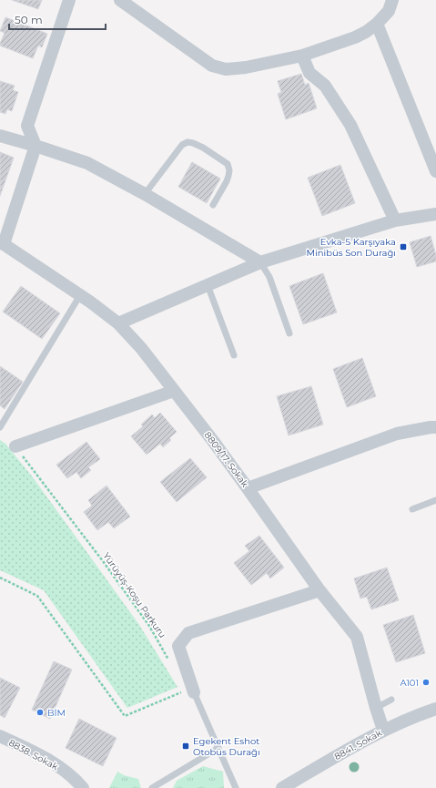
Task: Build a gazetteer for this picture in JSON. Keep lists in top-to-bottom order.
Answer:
{
  "streets": {
    "street": ["8809/17. Sokak", "8841. Sokak", "8838. Sokak"],
    "path": ["Yürüyüş-Koşu Parkuru"]
  },
  "crossings": [
    ["8809/17. Sokak", "8841. Sokak"]
  ],
  "places": {
    "transit": ["Evka-5 Karşıyaka Minibüs Son Durağı", "Egekent Eshot Otobüs Durağı"],
    "other": ["A101", "BİM"]
  },
  "scale_bar": "50 m"
}
